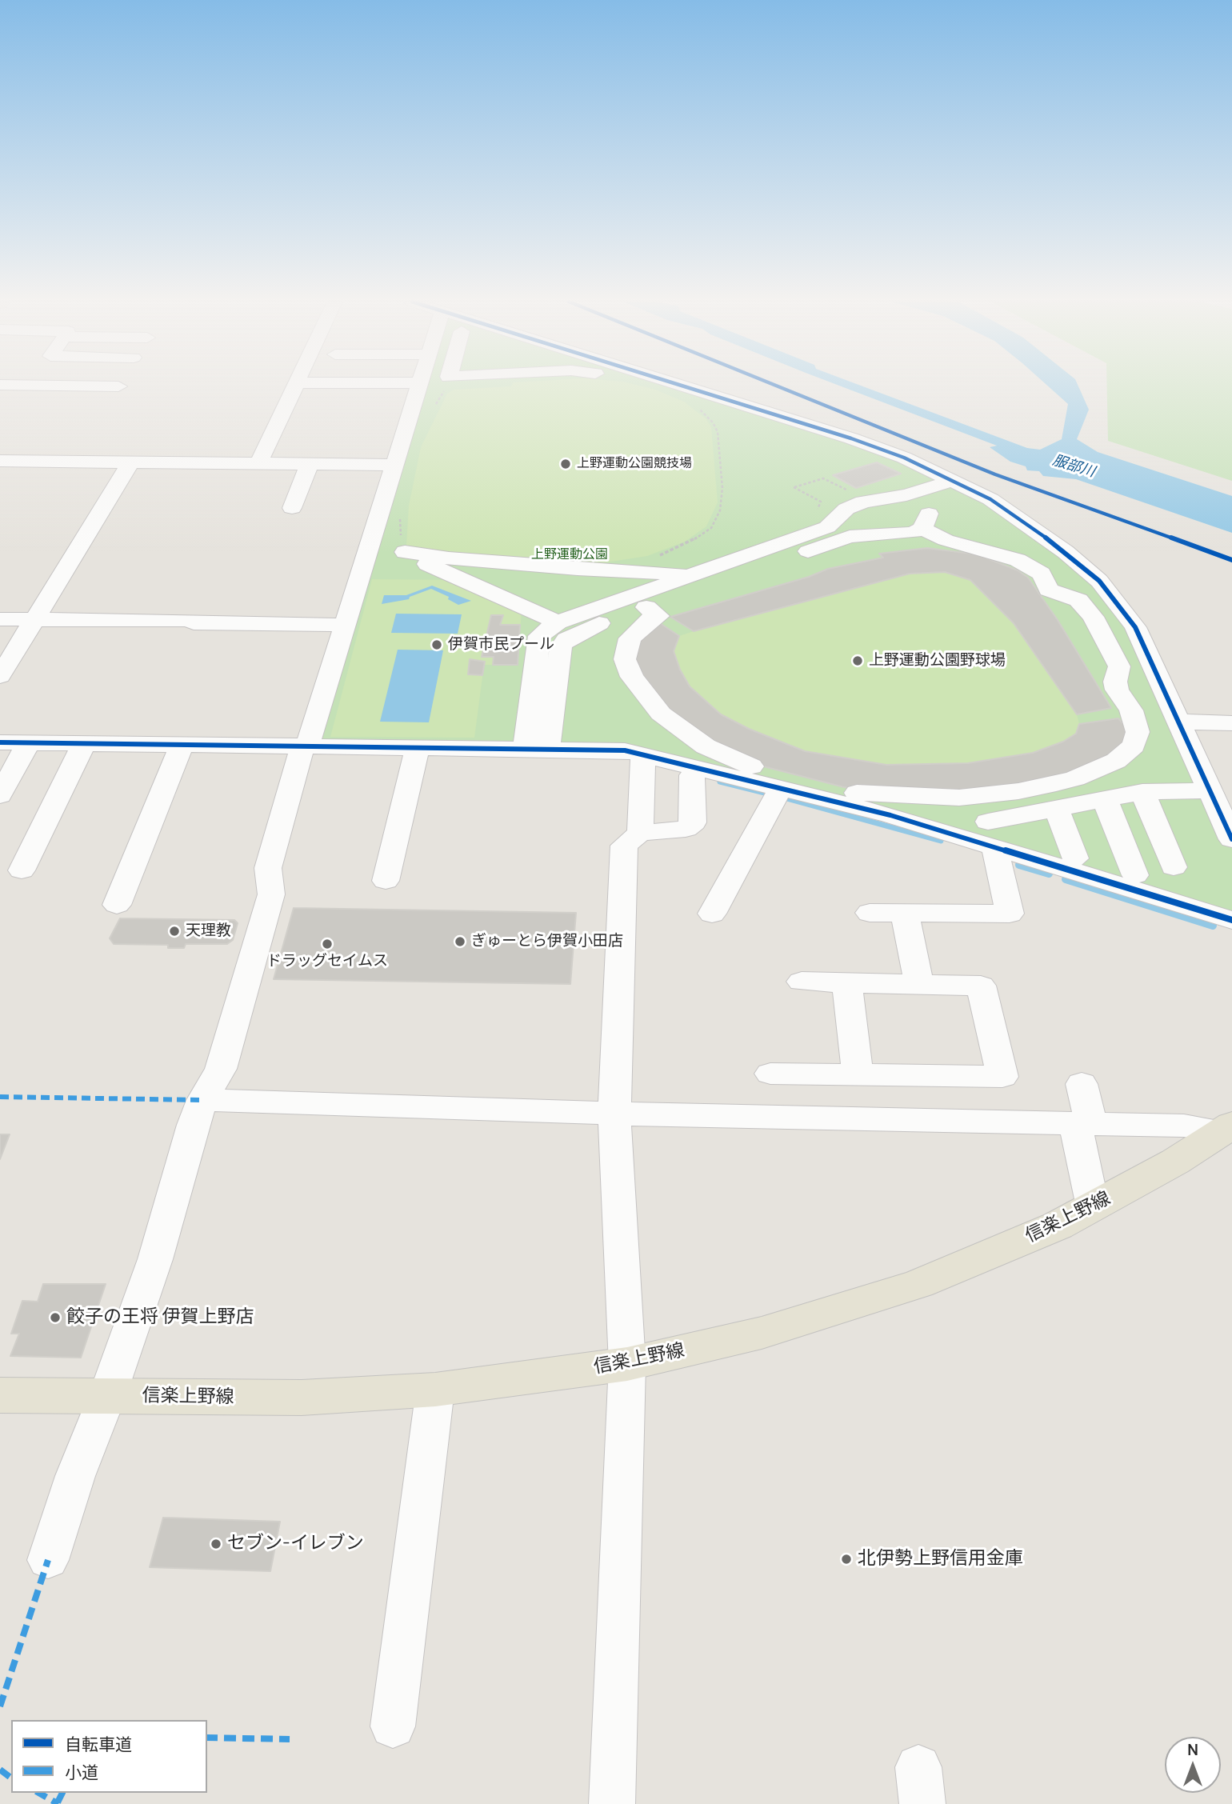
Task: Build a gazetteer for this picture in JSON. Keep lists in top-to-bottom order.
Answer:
{
  "streets": {
    "main road": ["信楽上野線"]
  },
  "water": ["服部川"],
  "parks": ["上野運動公園"],
  "places": [
    "上野運動公園競技場",
    "伊賀市民プール",
    "上野運動公園野球場",
    "天理教",
    "ぎゅーとら伊賀小田店",
    "ドラッグセイムス",
    "餃子の王将 伊賀上野店",
    "セブン-イレブン",
    "北伊勢上野信用金庫"
  ],
  "legend": ["自転車道", "小道"],
  "north": "top"
}
